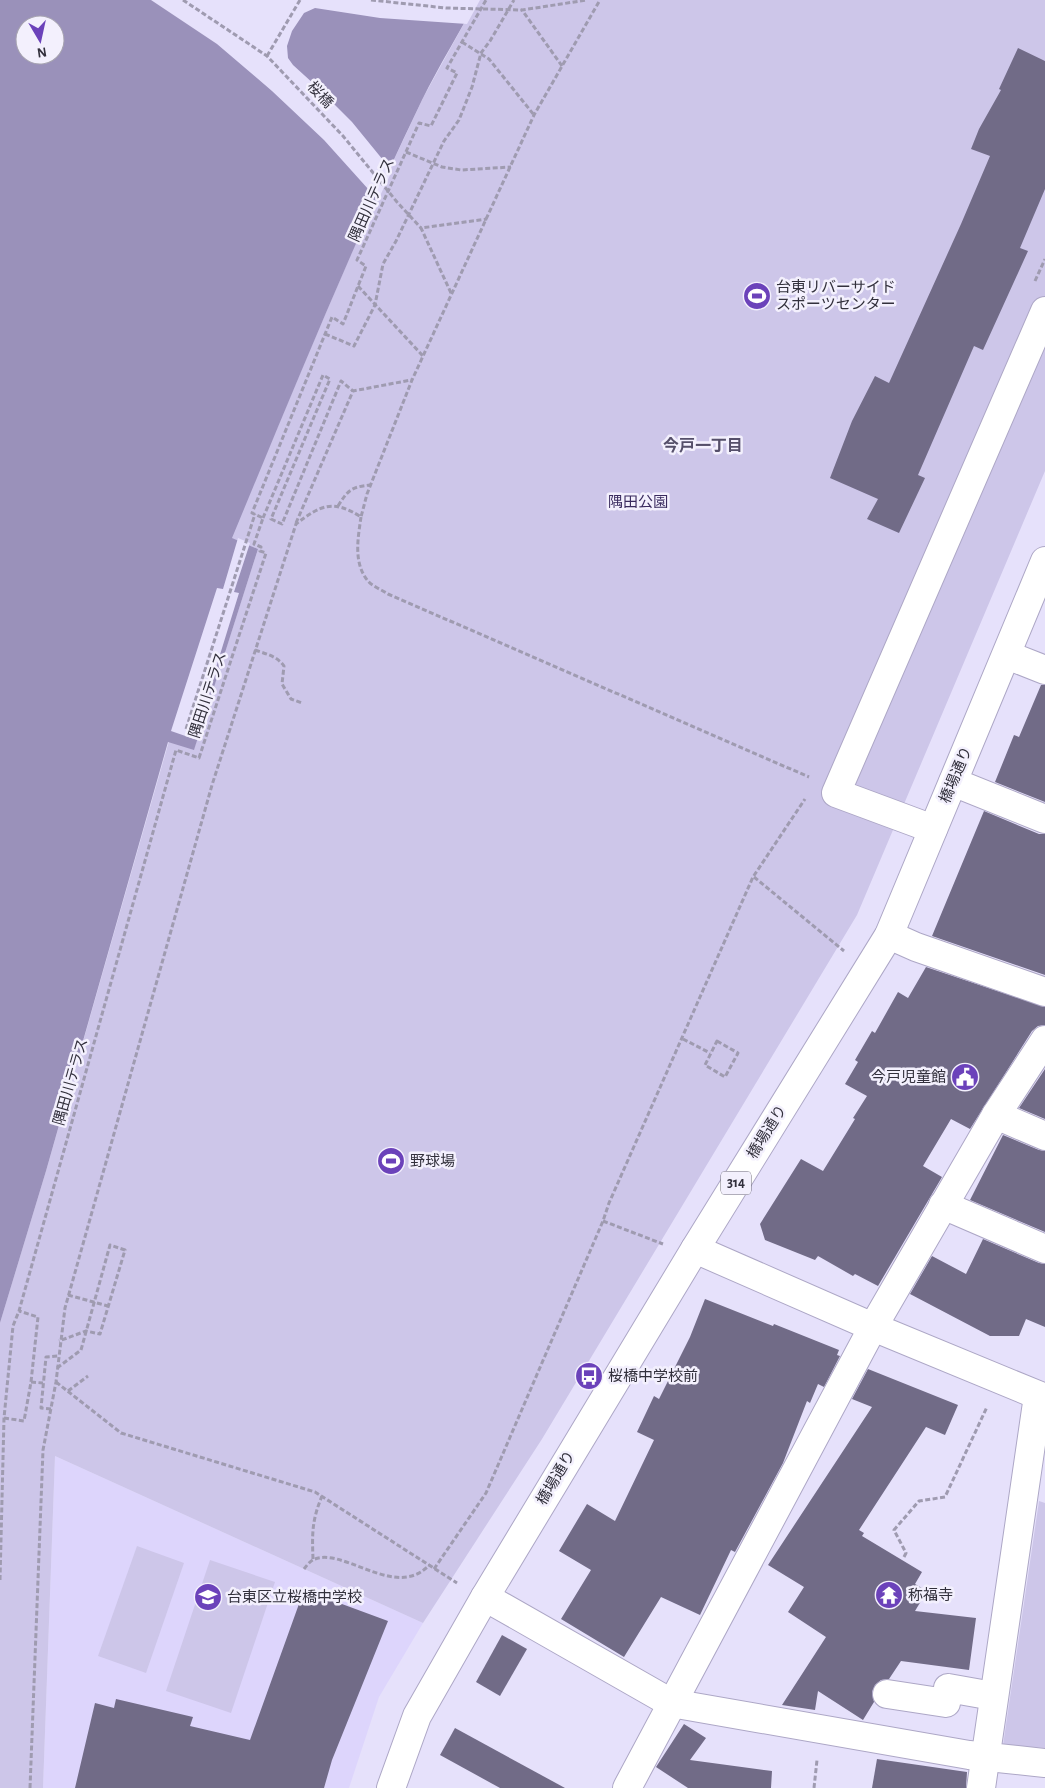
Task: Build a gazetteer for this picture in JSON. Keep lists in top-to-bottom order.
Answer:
{
  "streets": {
    "street": ["橋場通り", "314"],
    "path": ["桜橋", "隅田川テラス"]
  },
  "districts": ["今戸一丁目"],
  "parks": ["隅田公園"],
  "places": {
    "sports": ["台東リバーサイド スポーツセンター", "野球場"],
    "public building": ["今戸児童館"],
    "bus stop": ["桜橋中学校前"],
    "temple": ["称福寺"],
    "school or university": ["台東区立桜橋中学校"]
  },
  "north": "bottom"
}
